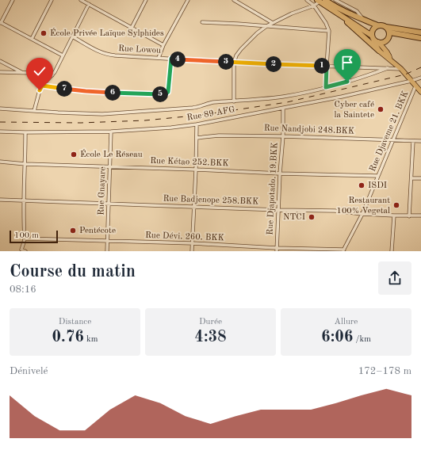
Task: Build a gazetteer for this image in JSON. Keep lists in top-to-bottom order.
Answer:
{
  "streets": {
    "street": [
      "Rue Lowou",
      "Rue 89 AFG",
      "Rue Nandjobi 248.BKK",
      "Rue Djaveme 21. BKK",
      "Rue Kétao 252.BKK",
      "Rue Djapotado. 19.BKK",
      "Rue Gnayare",
      "Rue Badjenope 258.BKK",
      "Rue Dévi. 260. BKK"
    ]
  },
  "crossings": [
    ["Rue 89 AFG", "Rue Djapotado. 19.BKK"],
    ["Rue 89 AFG", "Rue Gnayare"],
    ["Rue Nandjobi 248.BKK", "Rue Djaveme 21. BKK"],
    ["Rue Nandjobi 248.BKK", "Rue Djapotado. 19.BKK"],
    ["Rue Djaveme 21. BKK", "Rue Kétao 252.BKK"],
    ["Rue Djaveme 21. BKK", "Rue Badjenope 258.BKK"],
    ["Rue Djaveme 21. BKK", "Rue Dévi. 260. BKK"],
    ["Rue Kétao 252.BKK", "Rue Djapotado. 19.BKK"],
    ["Rue Kétao 252.BKK", "Rue Gnayare"],
    ["Rue Djapotado. 19.BKK", "Rue Badjenope 258.BKK"],
    ["Rue Djapotado. 19.BKK", "Rue Dévi. 260. BKK"],
    ["Rue Gnayare", "Rue Badjenope 258.BKK"],
    ["Rue Gnayare", "Rue Dévi. 260. BKK"]
  ],
  "places": [
    "École Privée Laïque Sylphides",
    "Cyber café la Saintete",
    "École Le Réseau",
    "ISDI",
    "Restaurant 100% Vegetal",
    "NTCI",
    "Pentécote"
  ],
  "scale_bar": "100 m",
  "page": {
    "pins": [
      "4",
      "3",
      "2",
      "1",
      "7",
      "6",
      "5"
    ],
    "scale": "100 m",
    "heading": ["Course du matin", "08:16"],
    "stats": [
      ["Distance", "0.76 km"],
      ["Durée", "4:38"],
      ["Allure", "6:06 /km"]
    ],
    "chart": ["Dénivelé", "172–178 m"]
  }
}
